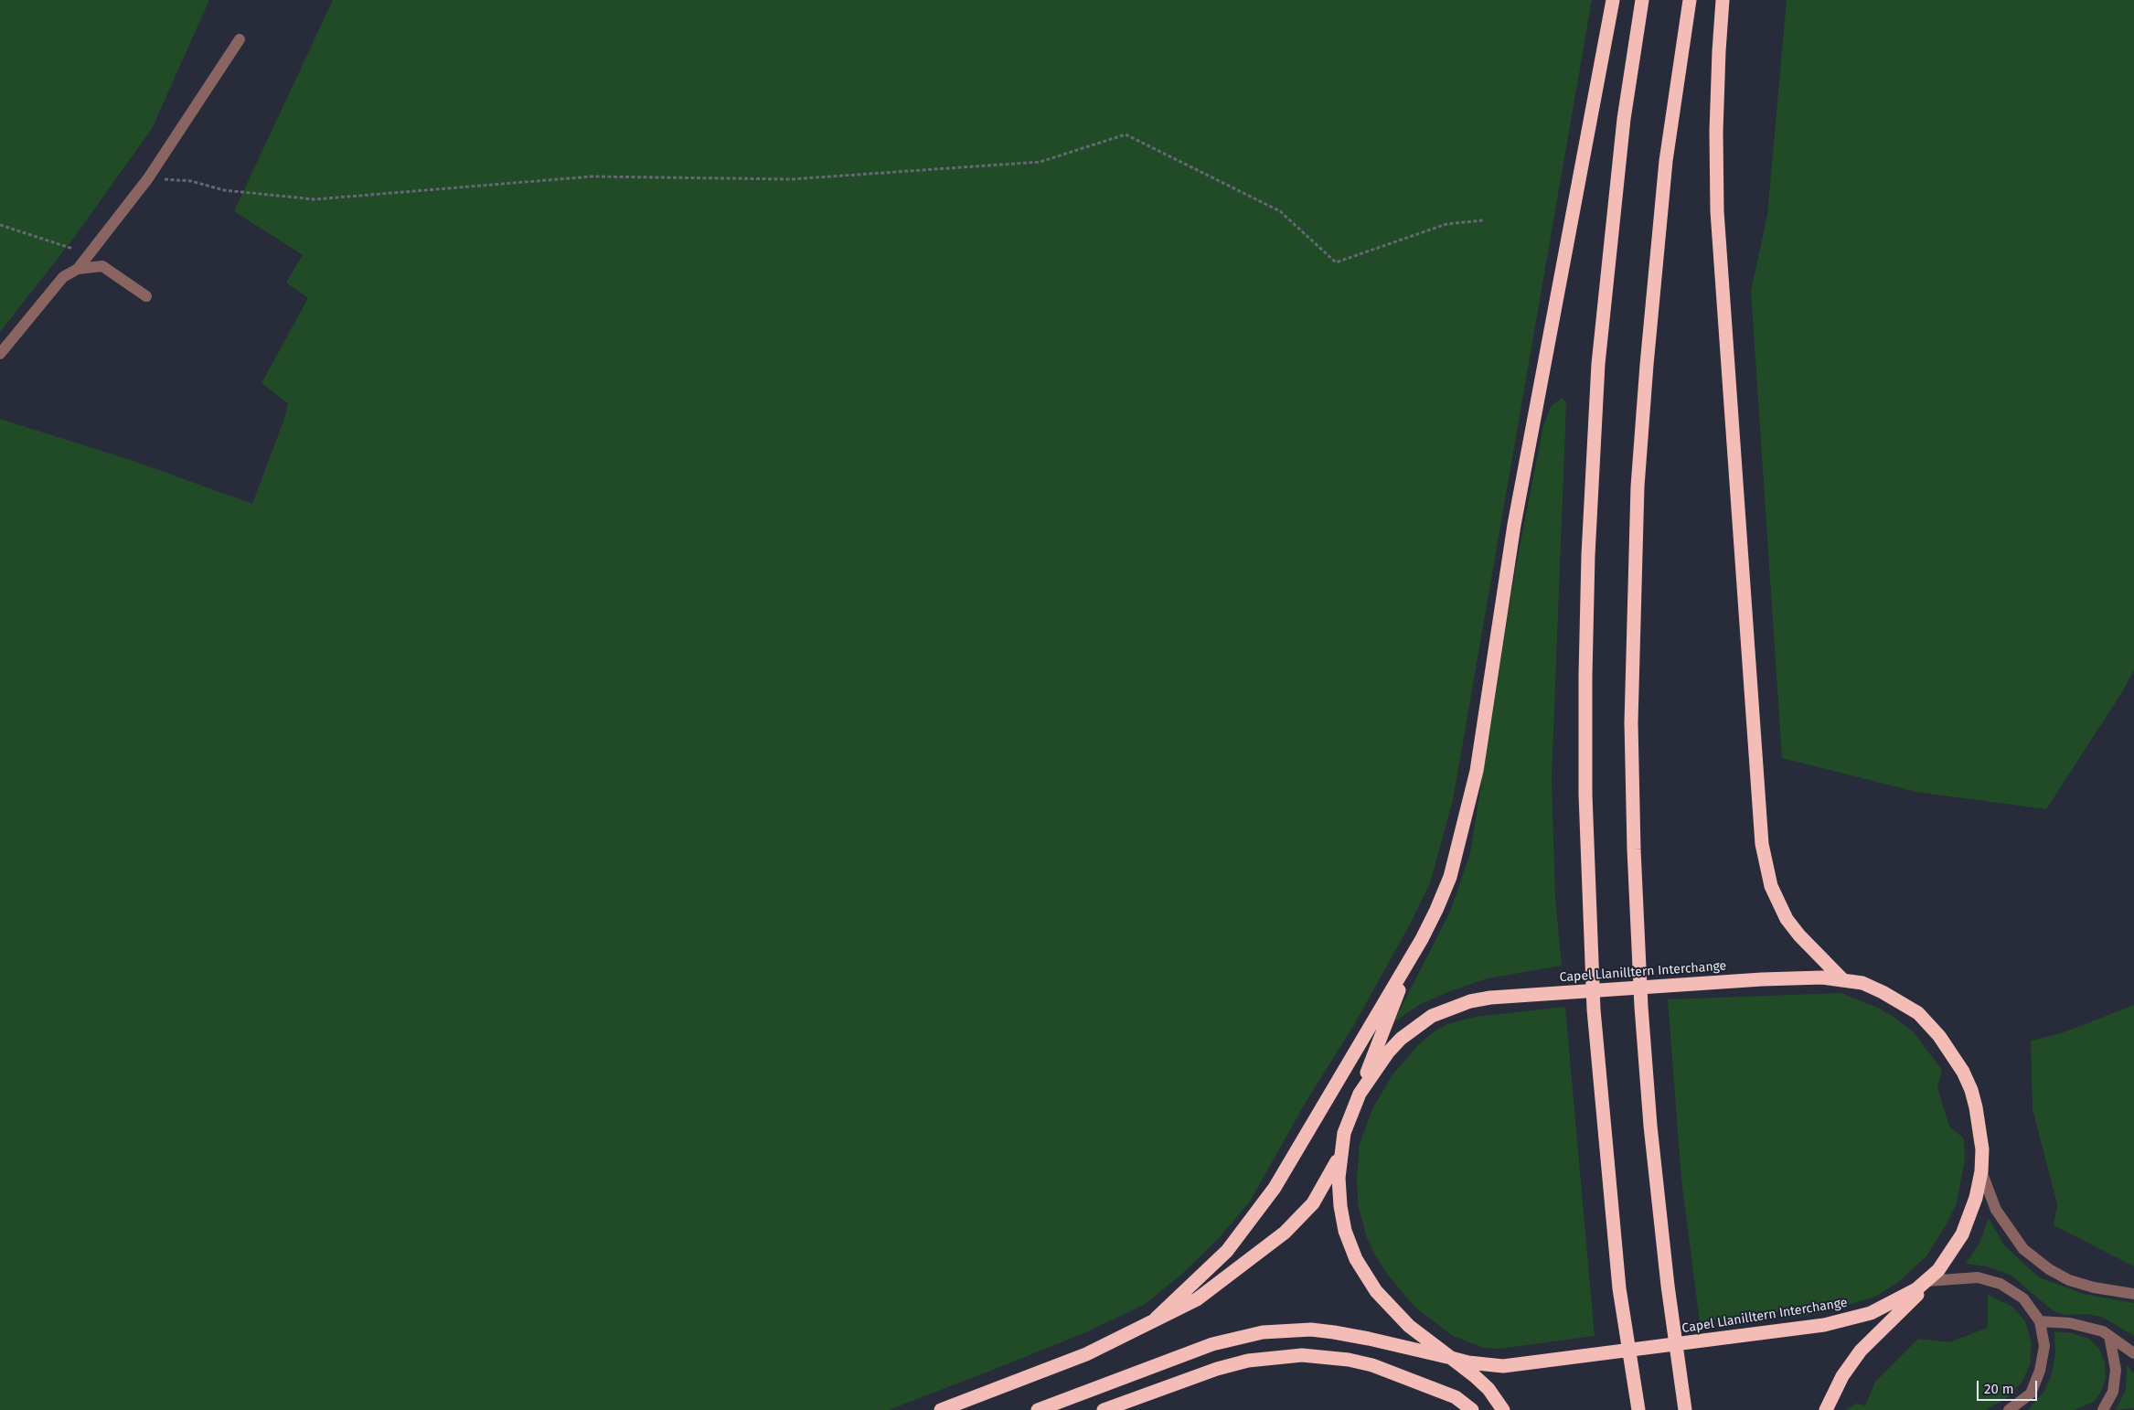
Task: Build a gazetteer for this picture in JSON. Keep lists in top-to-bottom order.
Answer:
{
  "streets": {
    "highway": ["Capel Llanilltern Interchange"]
  },
  "scale_bar": "20 m"
}
